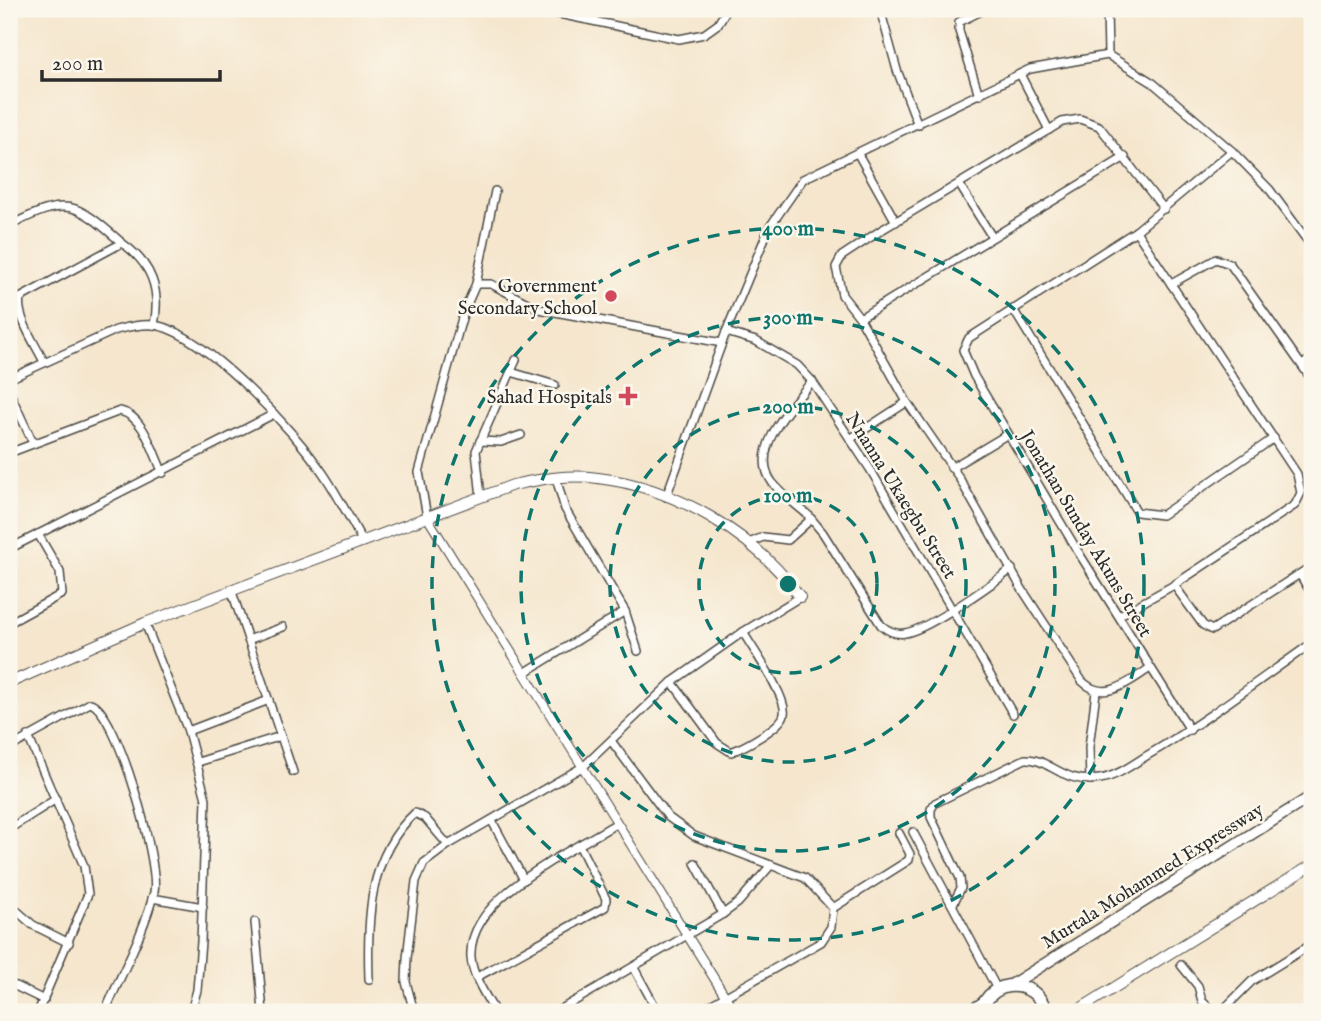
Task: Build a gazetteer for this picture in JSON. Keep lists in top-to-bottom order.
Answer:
{
  "streets": {
    "main road": ["Murtala Mohammed Expressway"],
    "street": ["Nnanna Ukaegbu Street", "Jonathan Sunday Akuns Street"]
  },
  "places": {
    "other": ["Government Secondary School"],
    "health": ["Sahad Hospitals"]
  },
  "scale_bar": "200 m",
  "rings": [
    "400 m",
    "300 m",
    "200 m",
    "100 m"
  ]
}
